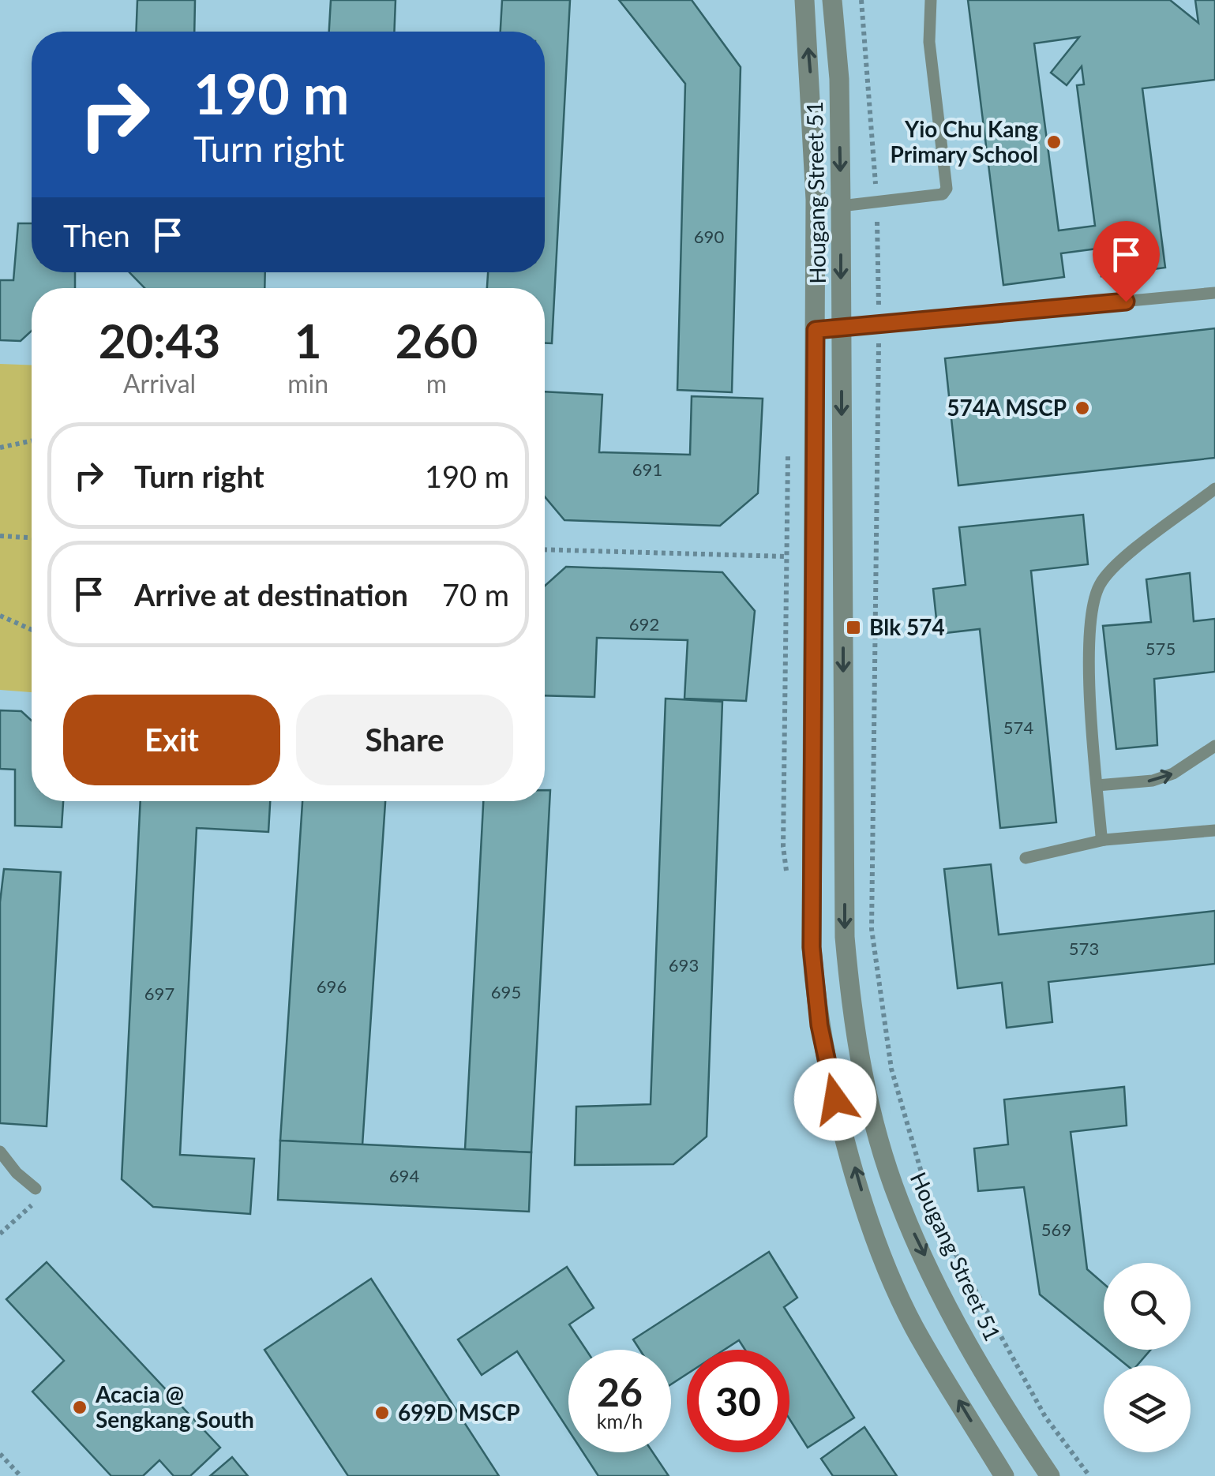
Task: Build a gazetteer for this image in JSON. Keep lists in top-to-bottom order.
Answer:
{
  "streets": {
    "street": ["Hougang Street 51"]
  },
  "places": {
    "other": [
      "Yio Chu Kang Primary School",
      "574A MSCP",
      "Acacia @ Sengkang South",
      "699D MSCP"
    ],
    "transit": ["Blk 574"]
  },
  "house_numbers": [
    "690",
    "691",
    "692",
    "575",
    "574",
    "573",
    "693",
    "696",
    "695",
    "697",
    "694",
    "569"
  ],
  "page": {
    "turn": ["190 m", "Turn right"],
    "then": "Then",
    "eta": [
      "20:43",
      "Arrival",
      "1",
      "min",
      "260",
      "m"
    ],
    "list": [
      {
        "name": "Turn right",
        "value": "190 m"
      },
      {
        "name": "Arrive at destination",
        "value": "70 m"
      }
    ],
    "buttons": ["Exit", "Share"],
    "speed": "26 km/h",
    "limit": "30"
  }
}
